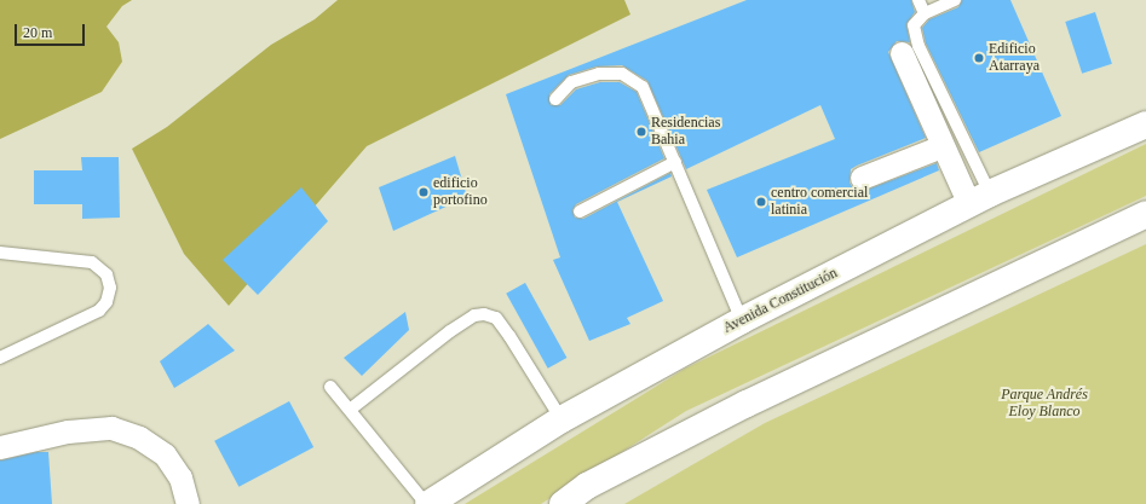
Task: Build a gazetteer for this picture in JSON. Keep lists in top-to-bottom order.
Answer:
{
  "streets": {
    "main road": ["Avenida Constitución"]
  },
  "parks": ["Parque Andrés Eloy Blanco"],
  "places": [
    "Edificio Atarraya",
    "Residencias Bahia",
    "edificio portofino",
    "centro comercial latinia"
  ],
  "scale_bar": "20 m"
}
